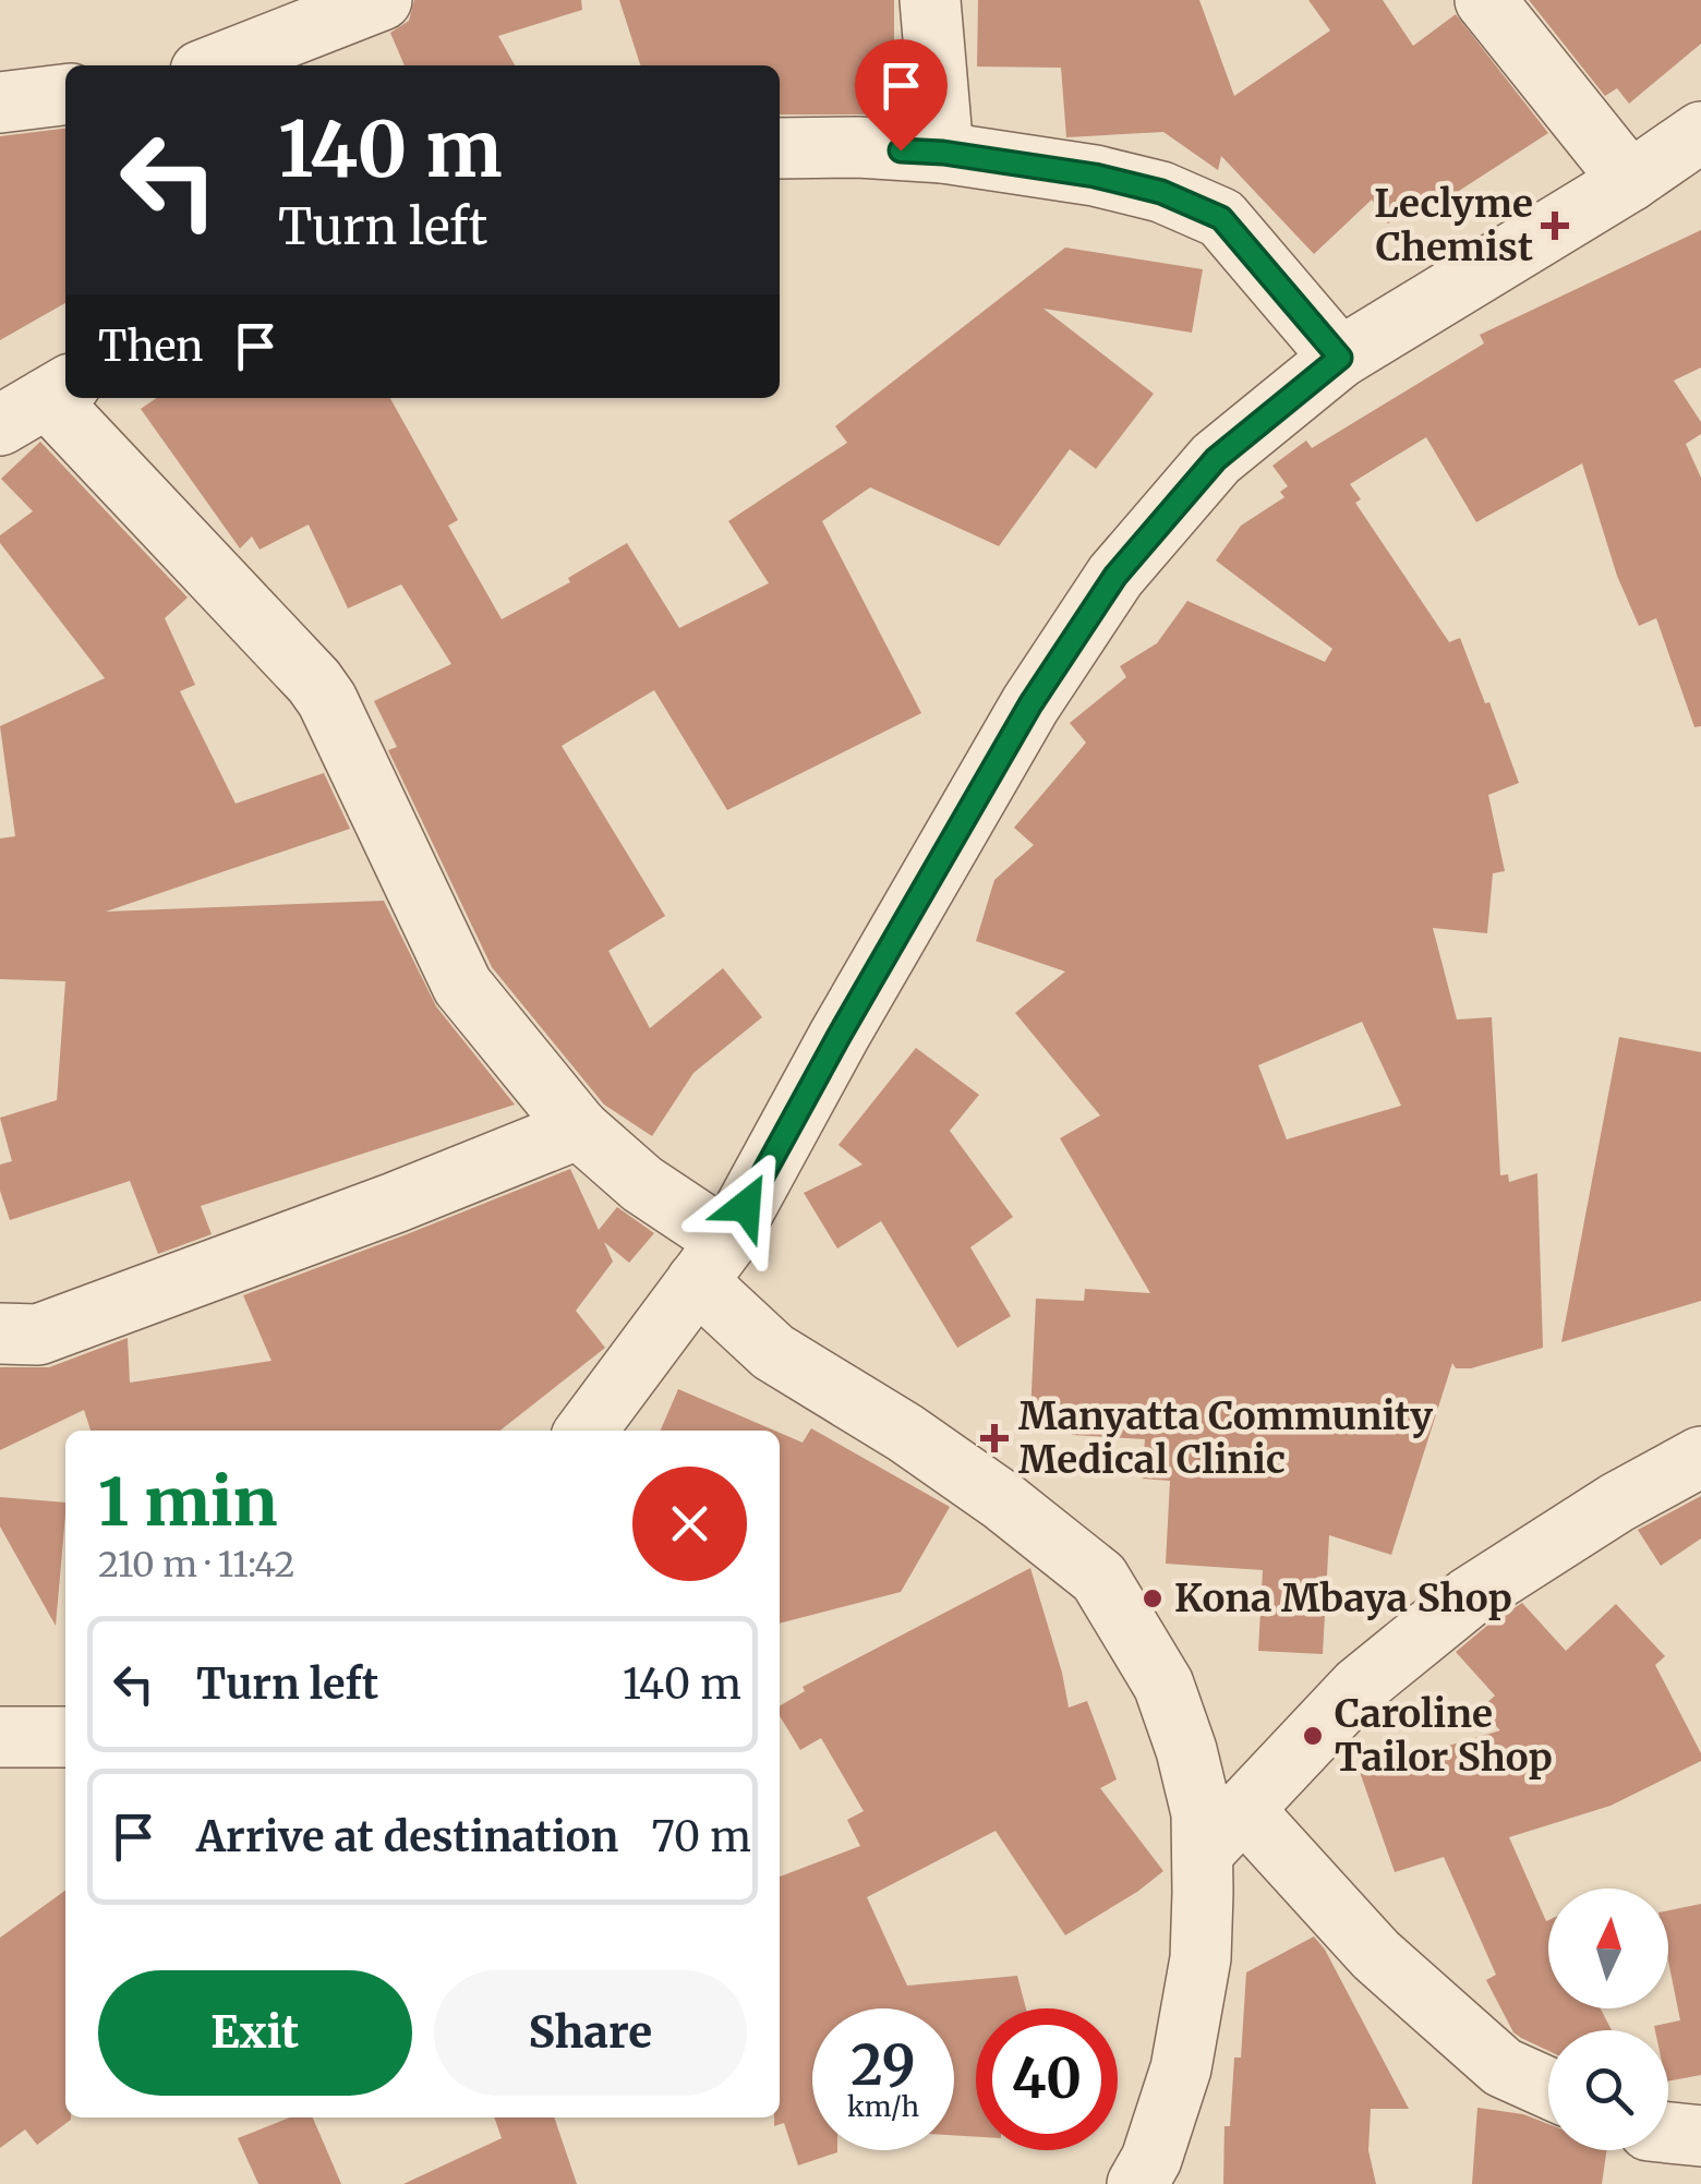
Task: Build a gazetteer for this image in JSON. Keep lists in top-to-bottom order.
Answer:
{
  "places": {
    "health": ["Leclyme Chemist", "Manyatta Community Medical Clinic"],
    "other": ["Kona Mbaya Shop", "Caroline Tailor Shop"]
  },
  "north": "top",
  "page": {
    "turn": ["140 m", "Turn left"],
    "then": "Then",
    "heading": ["1 min", "210 m · 11:42"],
    "list": [
      {
        "name": "Turn left",
        "value": "140 m"
      },
      {
        "name": "Arrive at destination",
        "value": "70 m"
      }
    ],
    "buttons": ["Exit", "Share"],
    "speed": "29 km/h",
    "limit": "40"
  }
}
